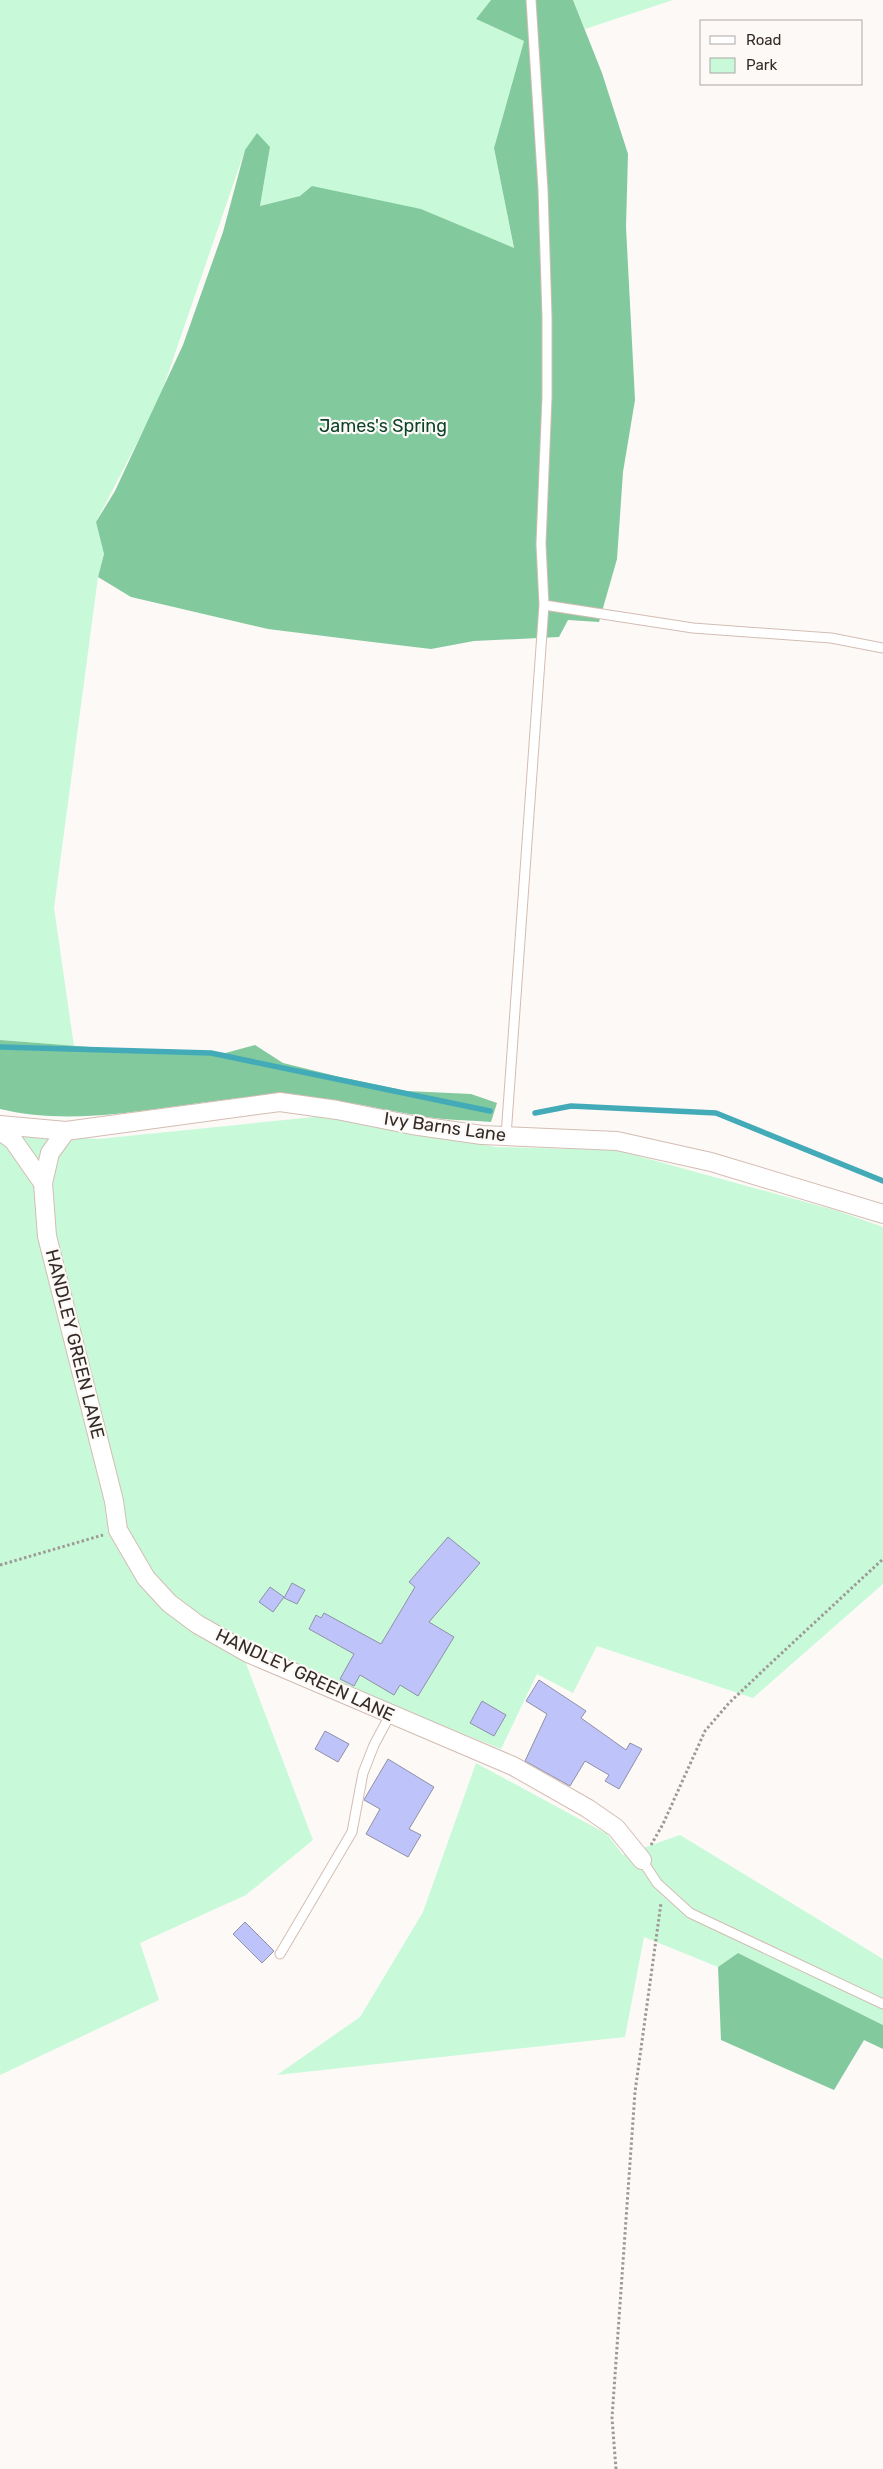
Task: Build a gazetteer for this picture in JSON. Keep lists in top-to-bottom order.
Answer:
{
  "streets": {
    "street": ["Ivy Barns Lane", "HANDLEY GREEN LANE"]
  },
  "crossings": [
    ["Ivy Barns Lane", "HANDLEY GREEN LANE"]
  ],
  "parks": ["James's Spring"],
  "legend": ["Road", "Park"]
}
